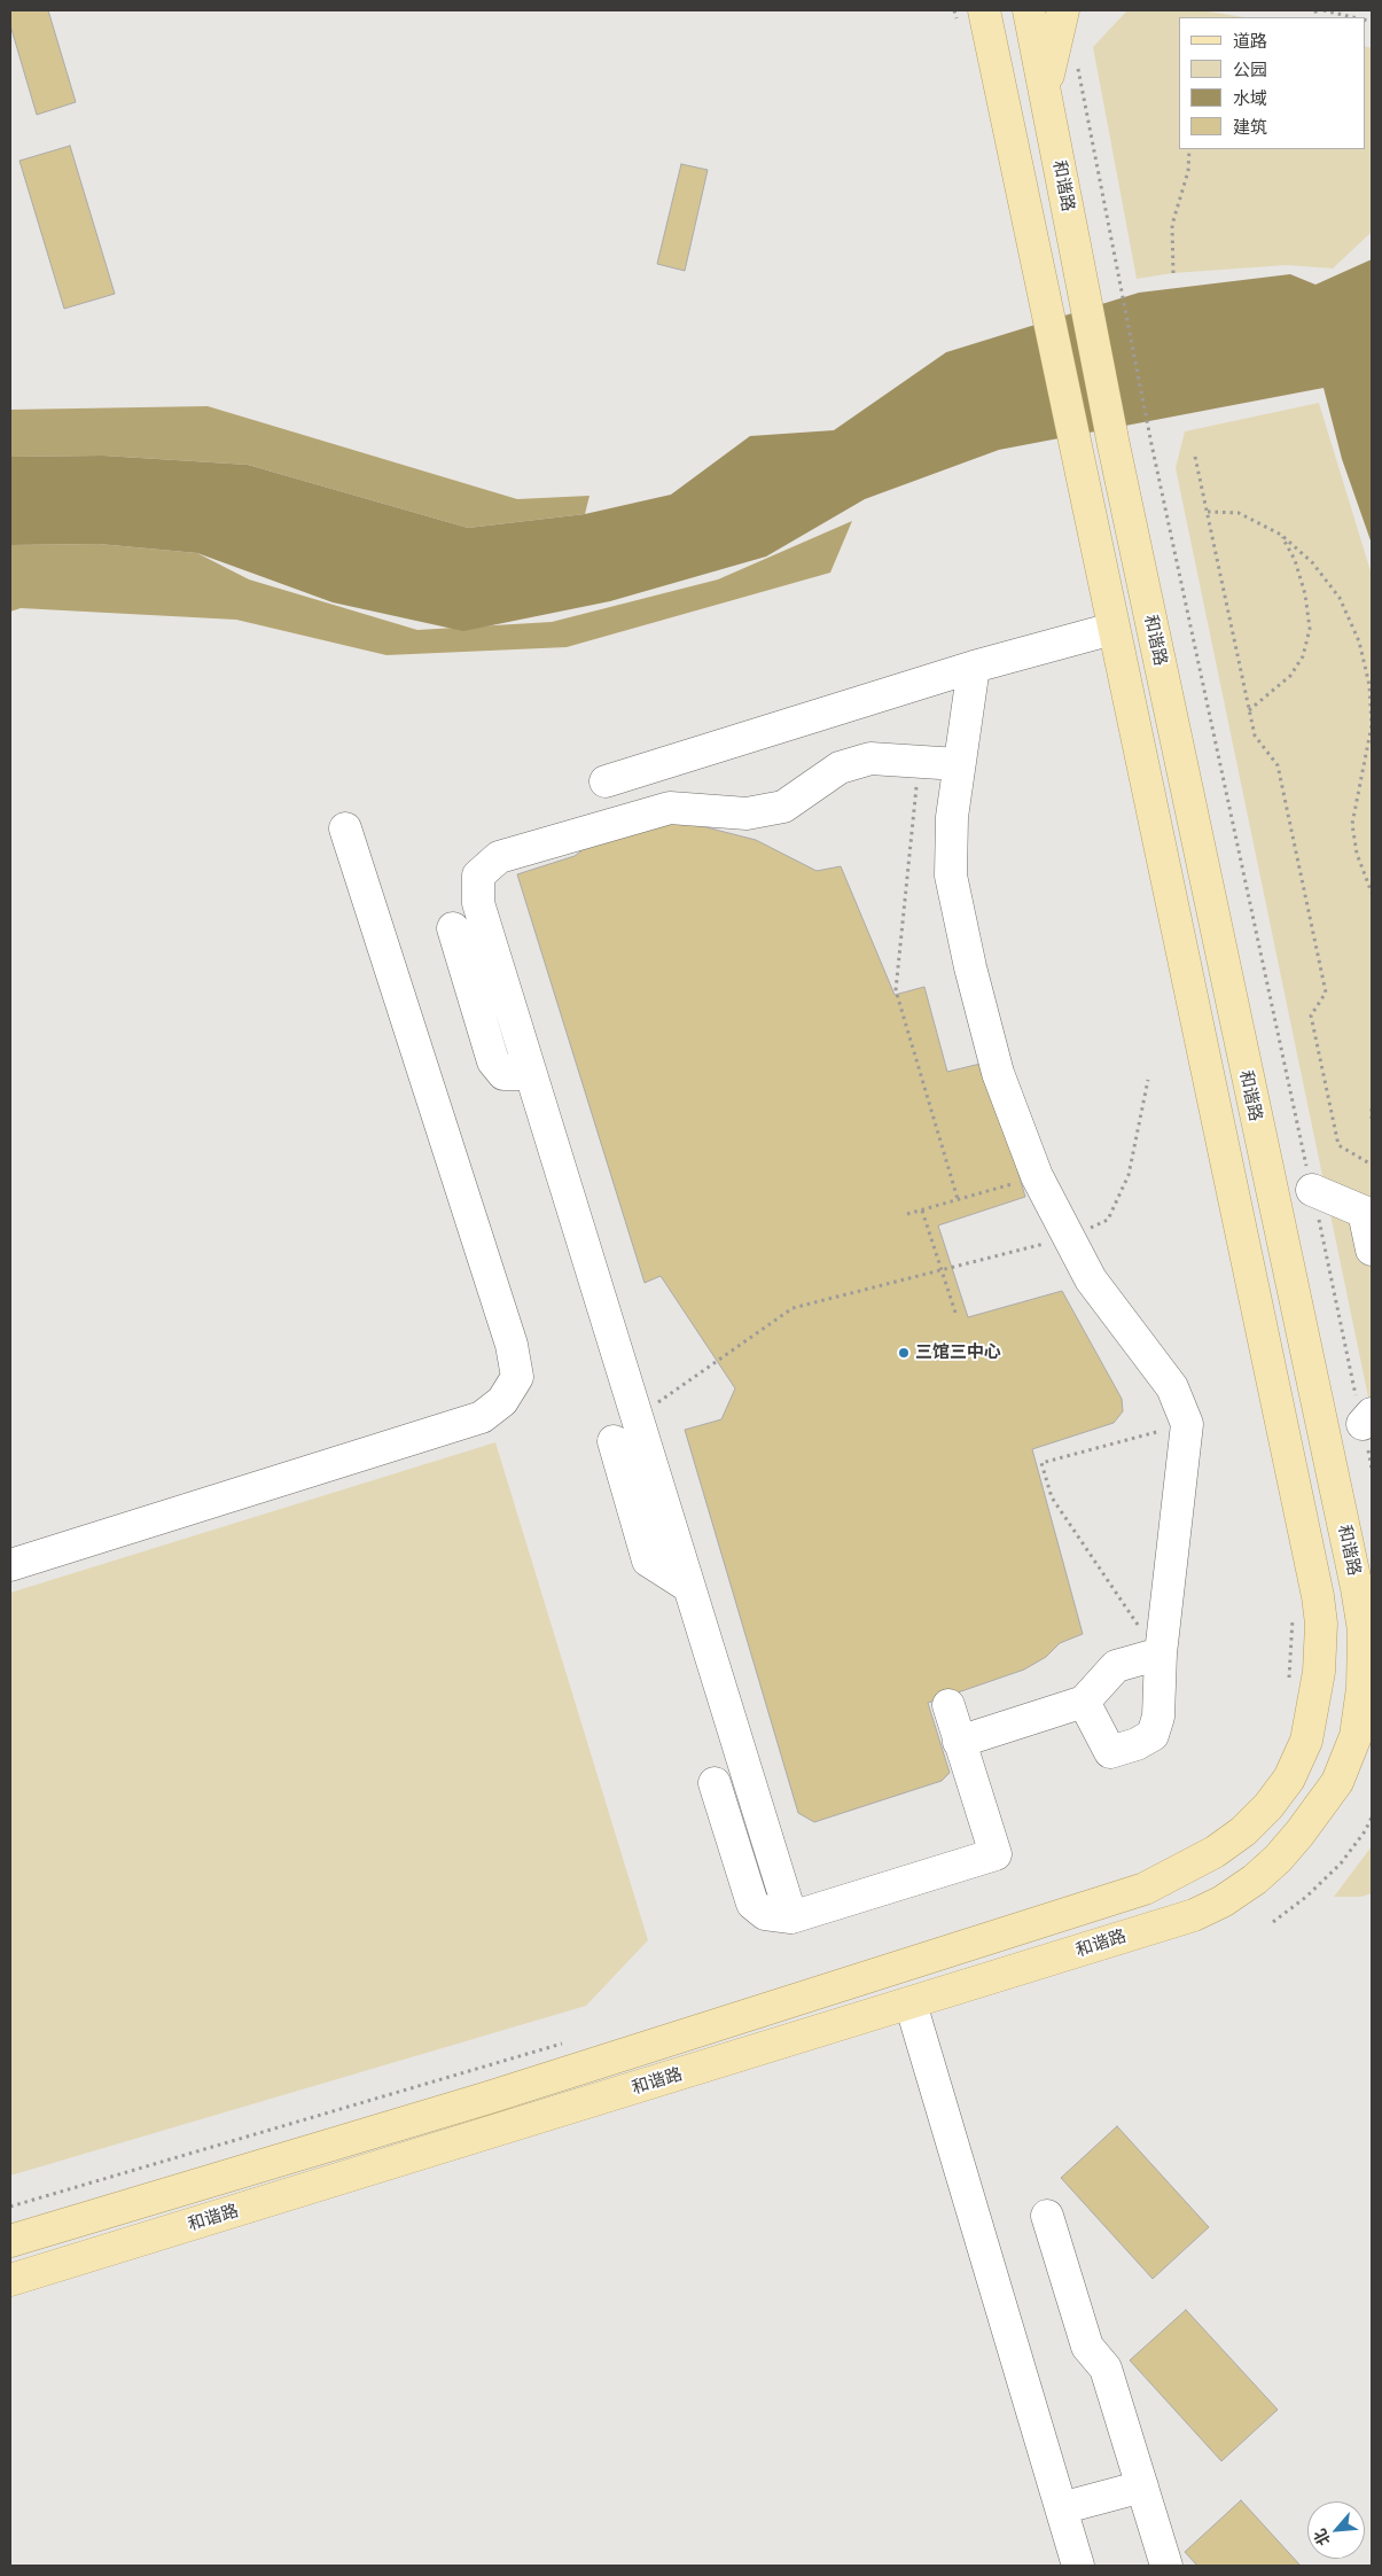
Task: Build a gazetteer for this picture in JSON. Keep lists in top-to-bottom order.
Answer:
{
  "streets": {
    "main road": ["和谐路"]
  },
  "places": ["三馆三中心"],
  "legend": [
    "道路",
    "公园",
    "水域",
    "建筑"
  ],
  "north": "bottom left"
}
